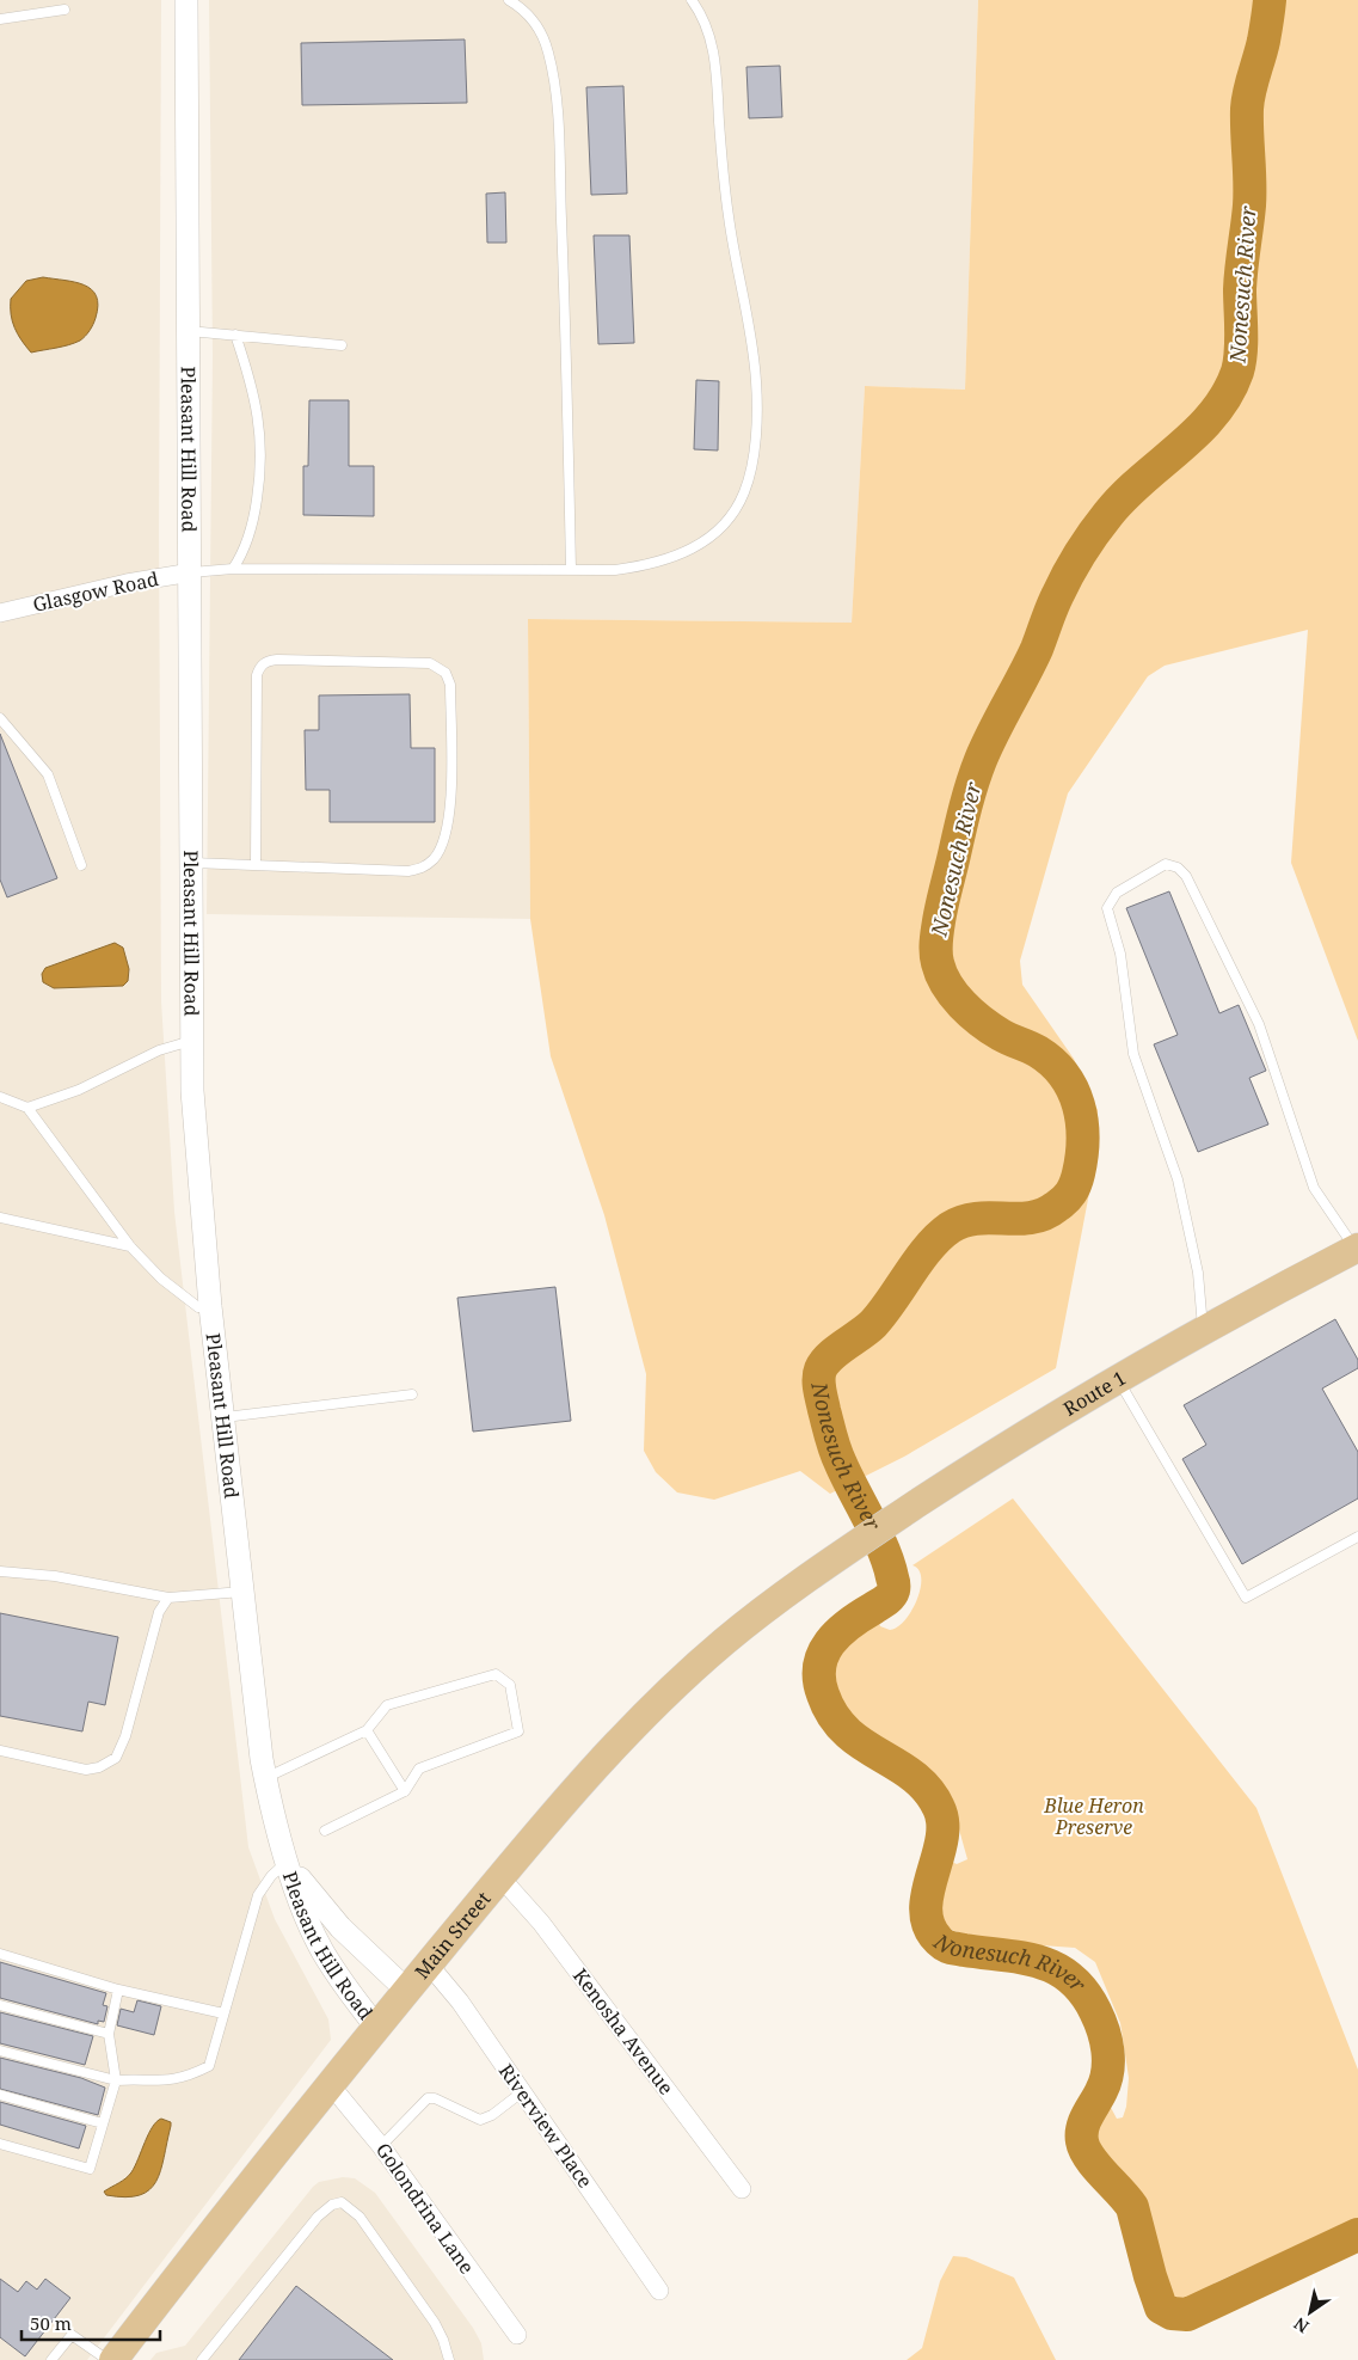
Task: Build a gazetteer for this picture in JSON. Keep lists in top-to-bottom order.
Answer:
{
  "streets": {
    "main road": ["Route 1", "Main Street"],
    "street": [
      "Pleasant Hill Road",
      "Glasgow Road",
      "Kenosha Avenue",
      "Riverview Place",
      "Golondrina Lane"
    ]
  },
  "crossings": [
    ["Pleasant Hill Road", "Glasgow Road"],
    ["Pleasant Hill Road", "Main Street"],
    ["Route 1", "Main Street"],
    ["Main Street", "Kenosha Avenue"],
    ["Main Street", "Riverview Place"],
    ["Main Street", "Golondrina Lane"]
  ],
  "water": ["Nonesuch River"],
  "parks": ["Blue Heron Preserve"],
  "scale_bar": "50 m",
  "north": "bottom left"
}
